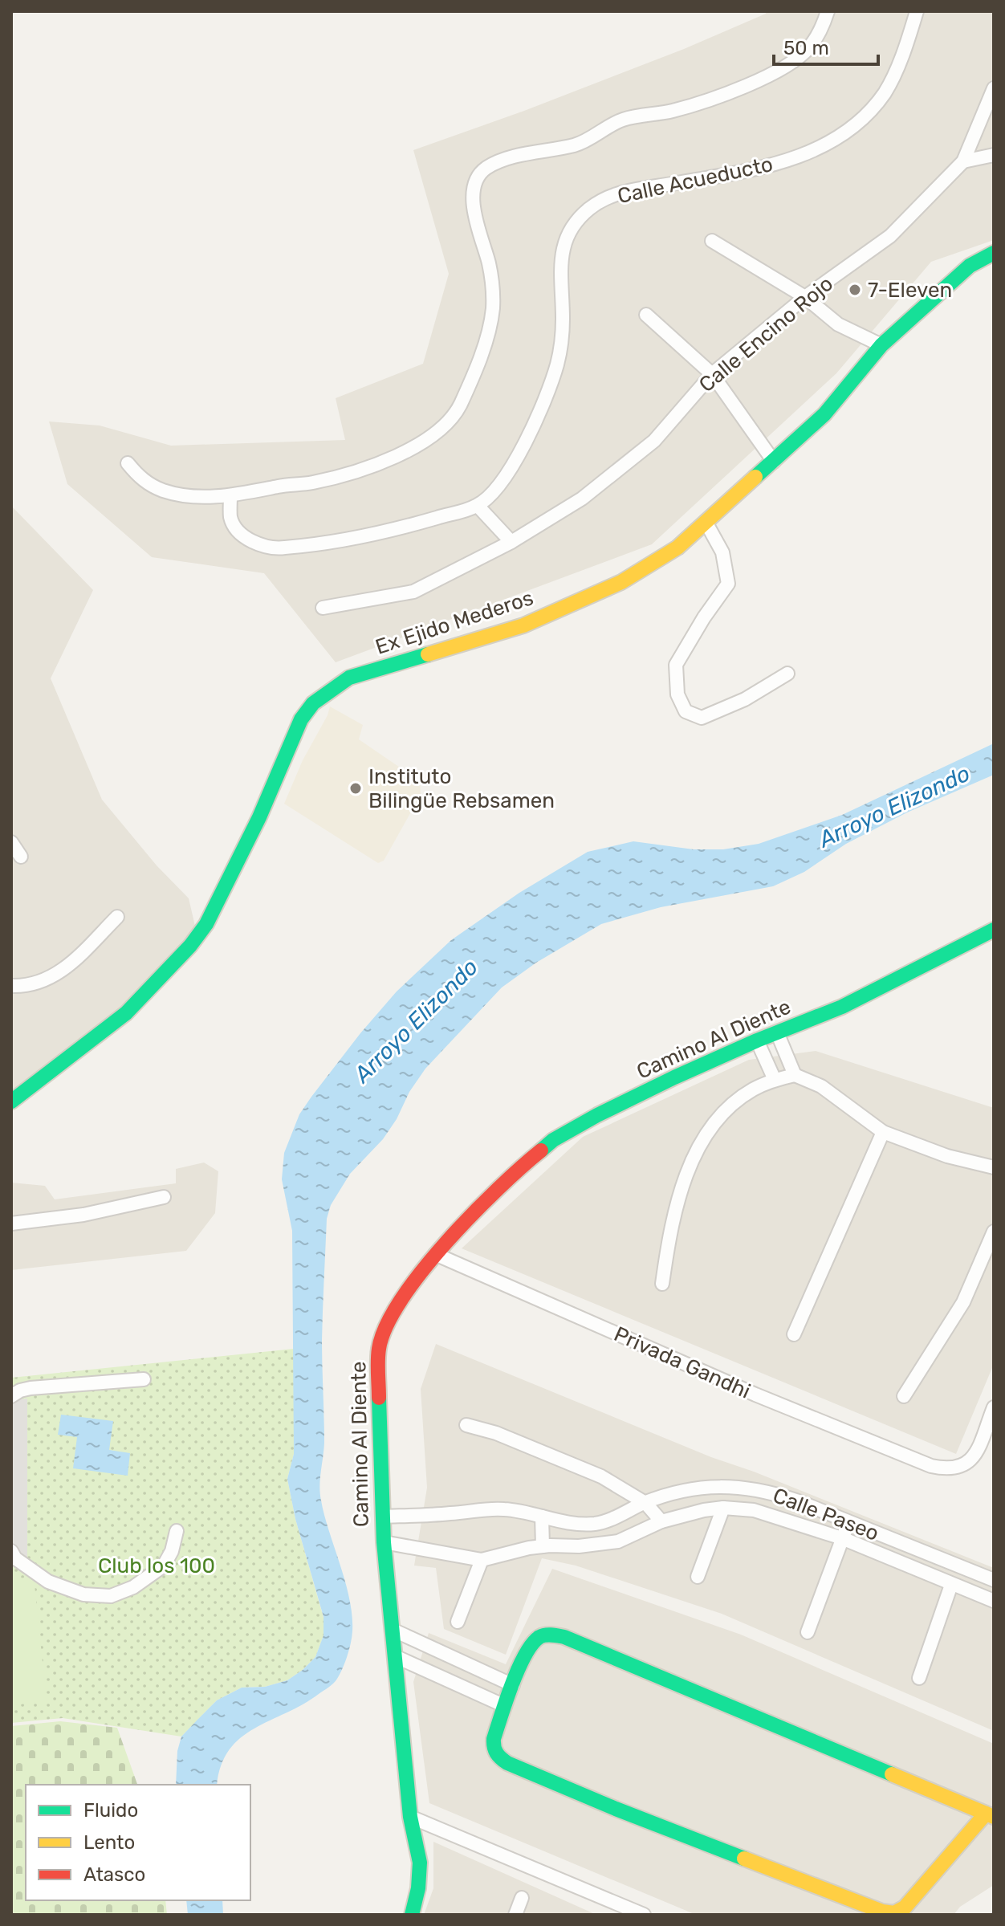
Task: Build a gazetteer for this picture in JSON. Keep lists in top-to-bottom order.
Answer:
{
  "streets": {
    "street": [
      "Calle Acueducto",
      "Calle Encino Rojo",
      "Ex Ejido Mederos",
      "Camino Al Diente",
      "Privada Gandhi",
      "Calle Paseo"
    ]
  },
  "crossings": [
    ["Camino Al Diente", "Privada Gandhi"],
    ["Camino Al Diente", "Calle Paseo"]
  ],
  "water": ["Arroyo Elizondo"],
  "parks": ["Club los 100"],
  "places": ["7-Eleven", "Instituto Bilingüe Rebsamen"],
  "legend": ["Fluido", "Lento", "Atasco"],
  "scale_bar": "50 m"
}
